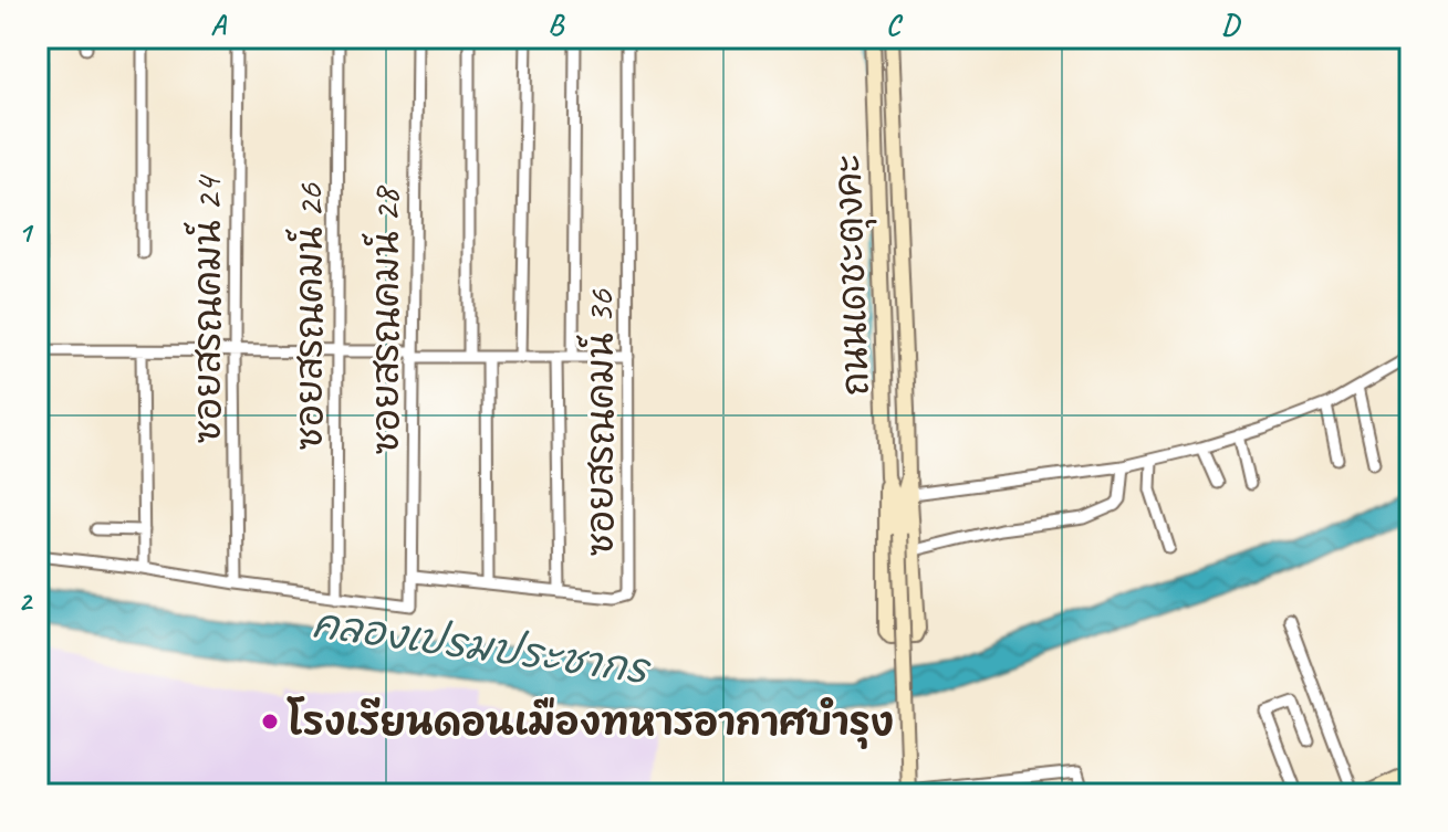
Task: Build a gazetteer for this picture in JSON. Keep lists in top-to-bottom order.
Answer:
{
  "streets": {
    "street": [
      "ถนนเดชะตุงคะ",
      "ซอยสรณคมน์ 24",
      "ซอยสรณคมน์ 26",
      "ซอยสรณคมน์ 28",
      "ซอยสรณคมน์ 36"
    ]
  },
  "crossings": [
    ["ซอยสรณคมน์ 26", "ซอยสรณคมน์ 28"],
    ["ซอยสรณคมน์ 28", "ซอยสรณคมน์ 36"]
  ],
  "water": ["คลองเปรมประชากร"],
  "places": ["โรงเรียนดอนเมืองทหารอากาศบำรุง"],
  "grid": {
    "columns": [
      "A",
      "B",
      "C",
      "D"
    ],
    "rows": ["1", "2"]
  }
}
